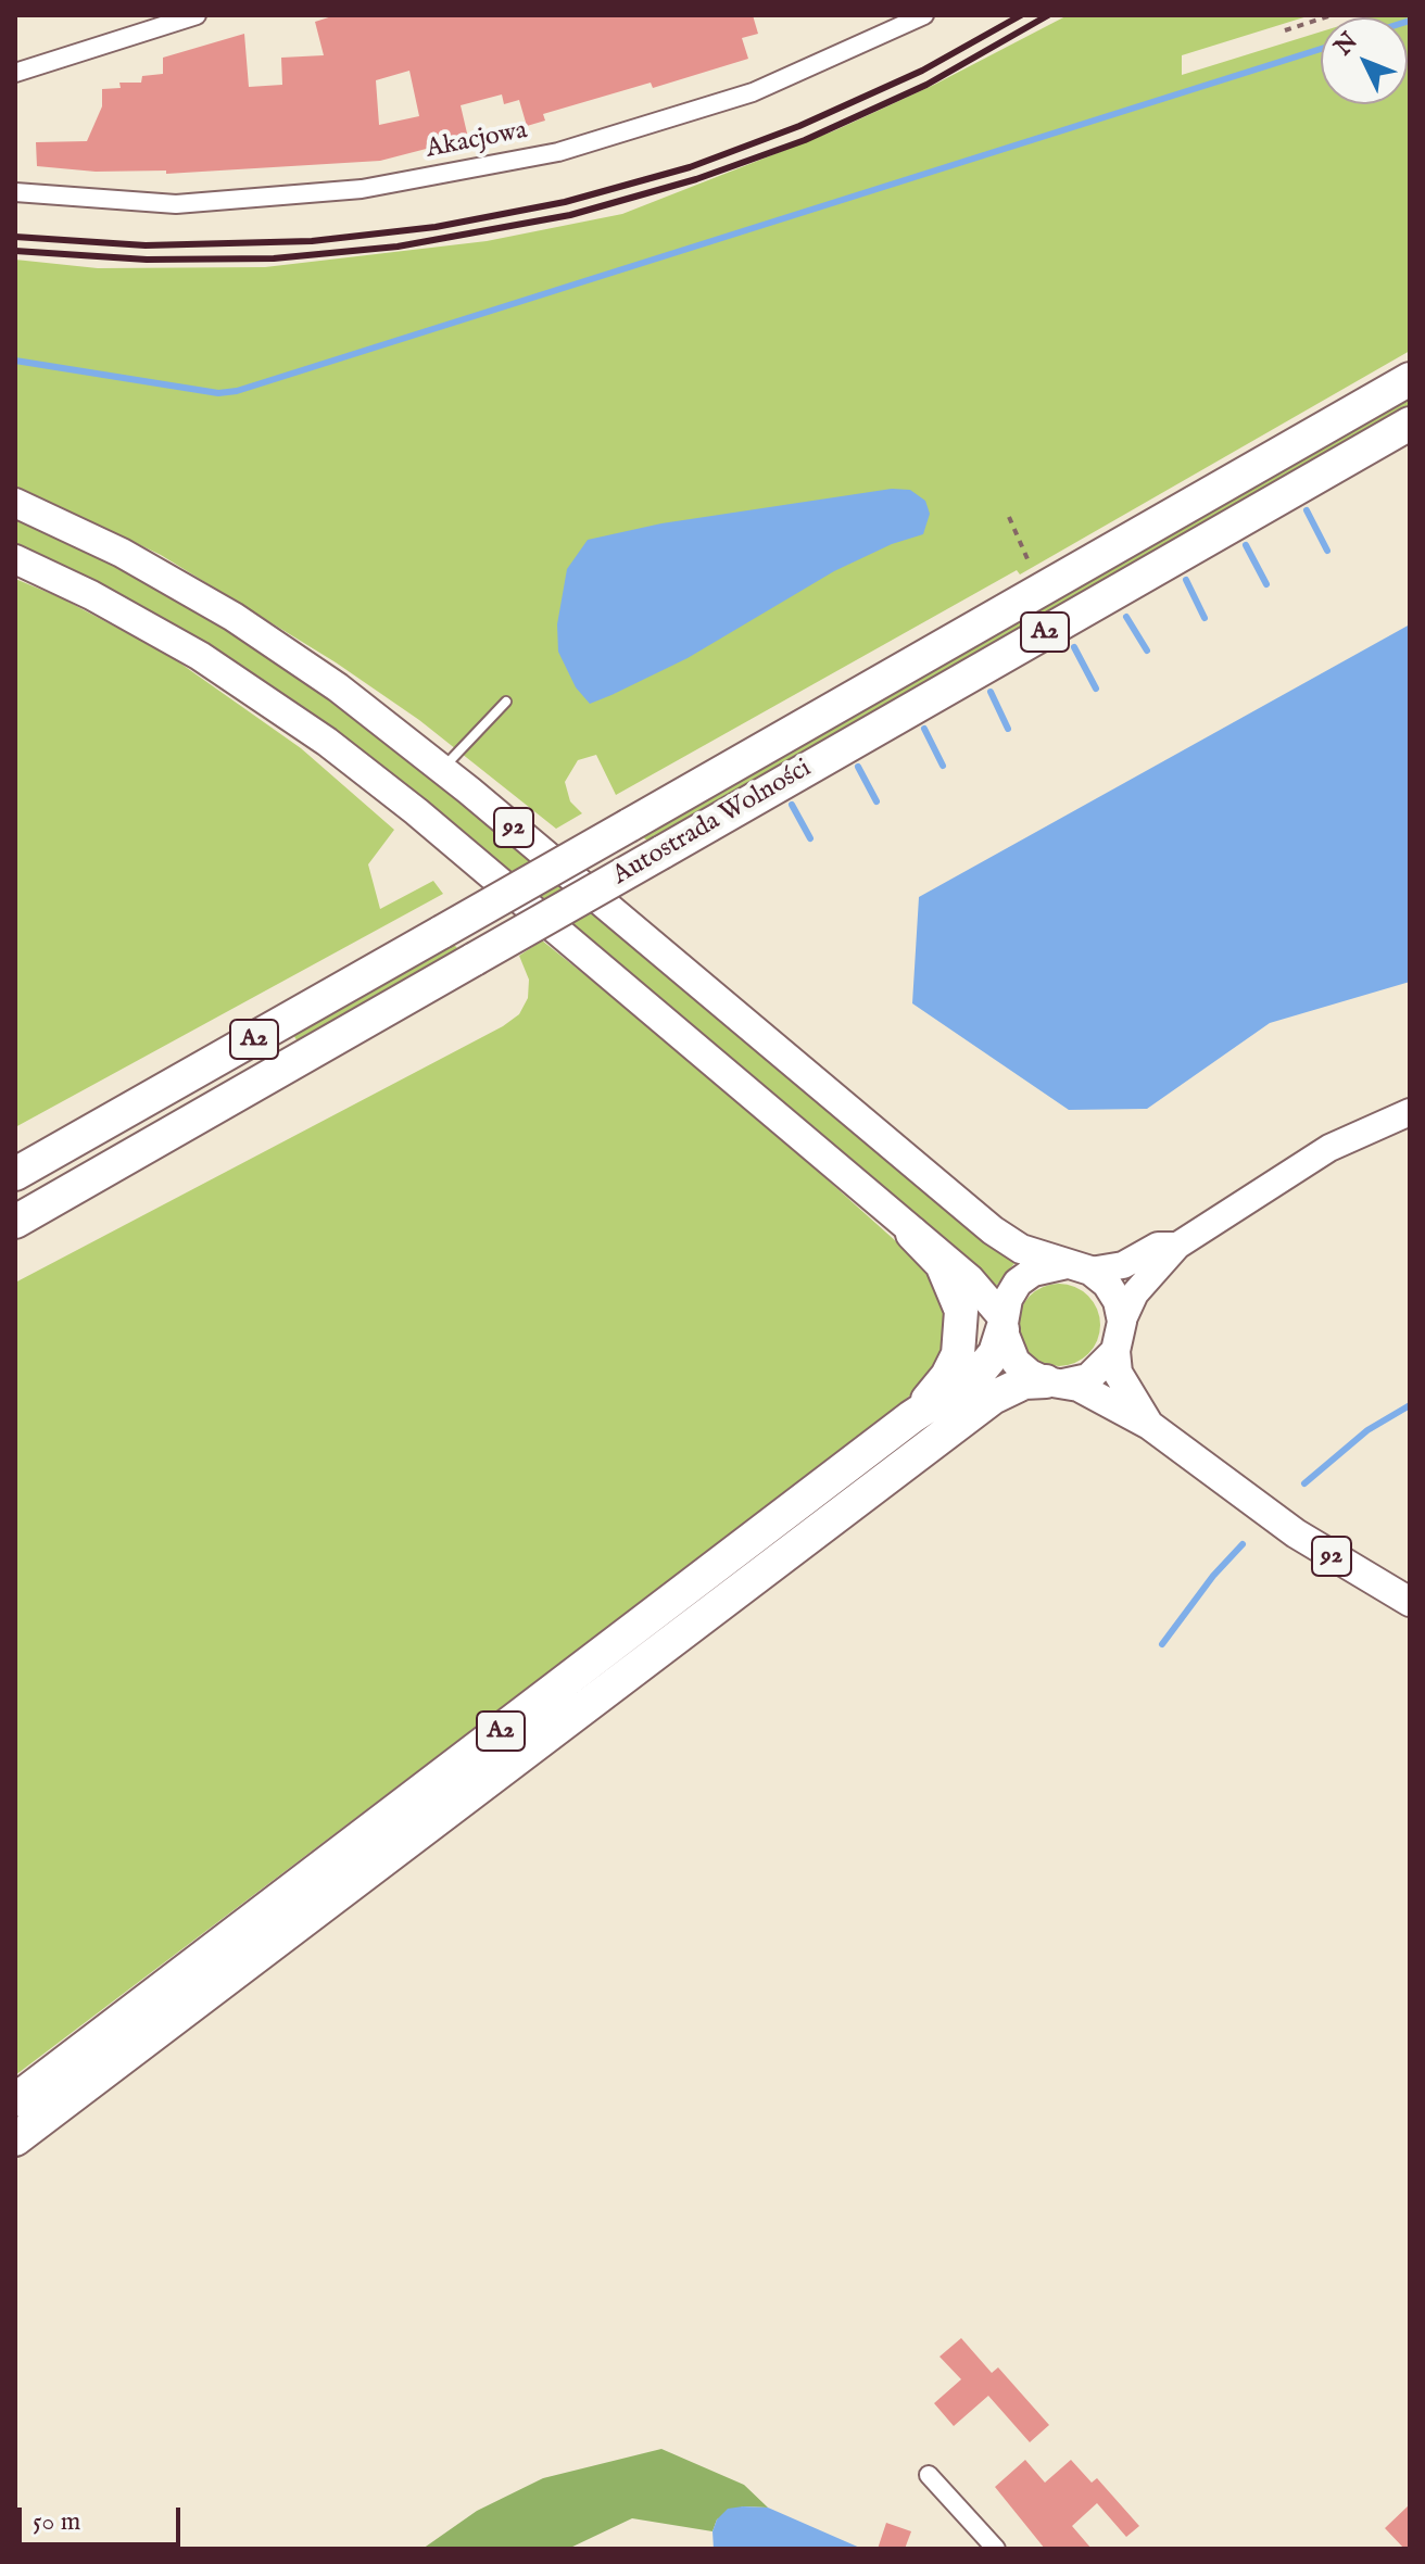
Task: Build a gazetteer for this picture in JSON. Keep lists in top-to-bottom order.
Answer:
{
  "streets": {
    "highway": ["A2", "Autostrada Wolności"],
    "main road": ["92"],
    "street": ["Akacjowa"]
  },
  "crossings": [
    ["A2", "Autostrada Wolności"],
    ["A2", "92"]
  ],
  "scale_bar": "50 m",
  "north": "top left"
}
